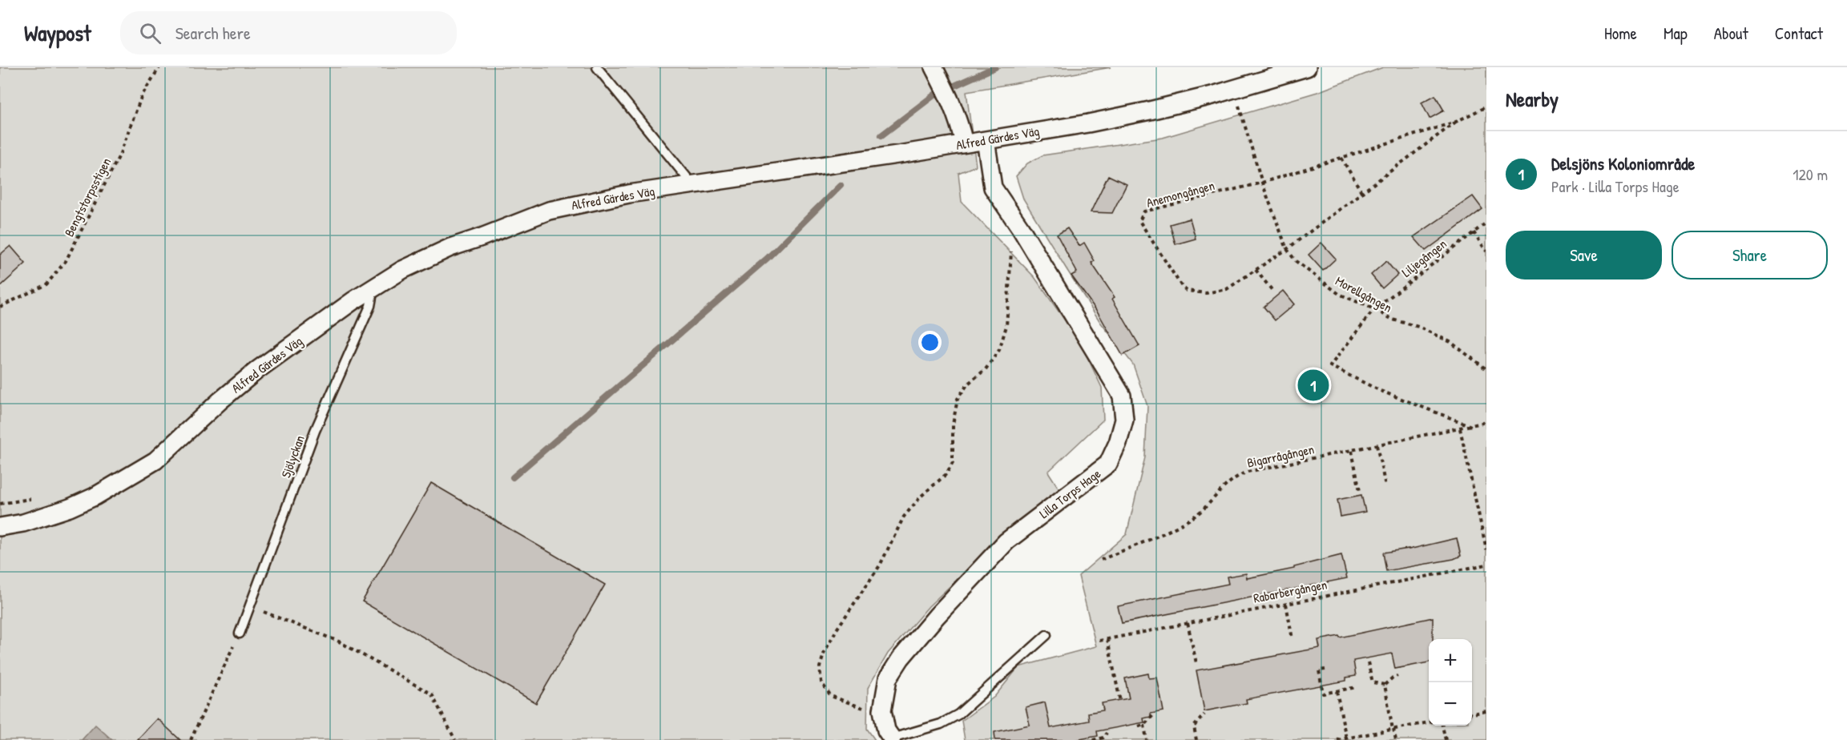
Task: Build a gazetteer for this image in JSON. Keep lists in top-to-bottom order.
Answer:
{
  "streets": {
    "street": ["Alfred Gärdes Väg", "Lilla Torps Hage"],
    "lane": ["Sjölyckan"],
    "path": [
      "Anemongången",
      "Bengtstorpsstigen",
      "Liljegången",
      "Morellgången",
      "Bigarrågången",
      "Rabarbergången"
    ]
  },
  "crossings": [
    ["Alfred Gärdes Väg", "Morellgången"],
    ["Alfred Gärdes Väg", "Sjölyckan"],
    ["Alfred Gärdes Väg", "Lilla Torps Hage"],
    ["Anemongången", "Morellgången"],
    ["Liljegången", "Morellgången"],
    ["Liljegången", "Bigarrågången"]
  ],
  "page": {
    "header": "Waypost",
    "search": "Search here",
    "nav": [
      "Home",
      "Map",
      "About",
      "Contact"
    ],
    "heading": "Nearby",
    "list": [
      {
        "mark": "1",
        "name": "Delsjöns Koloniområde",
        "note": "Park · Lilla Torps Hage",
        "value": "120 m"
      }
    ],
    "buttons": ["Save", "Share"],
    "pins": "1",
    "map_buttons": ["+", "−"]
  }
}
